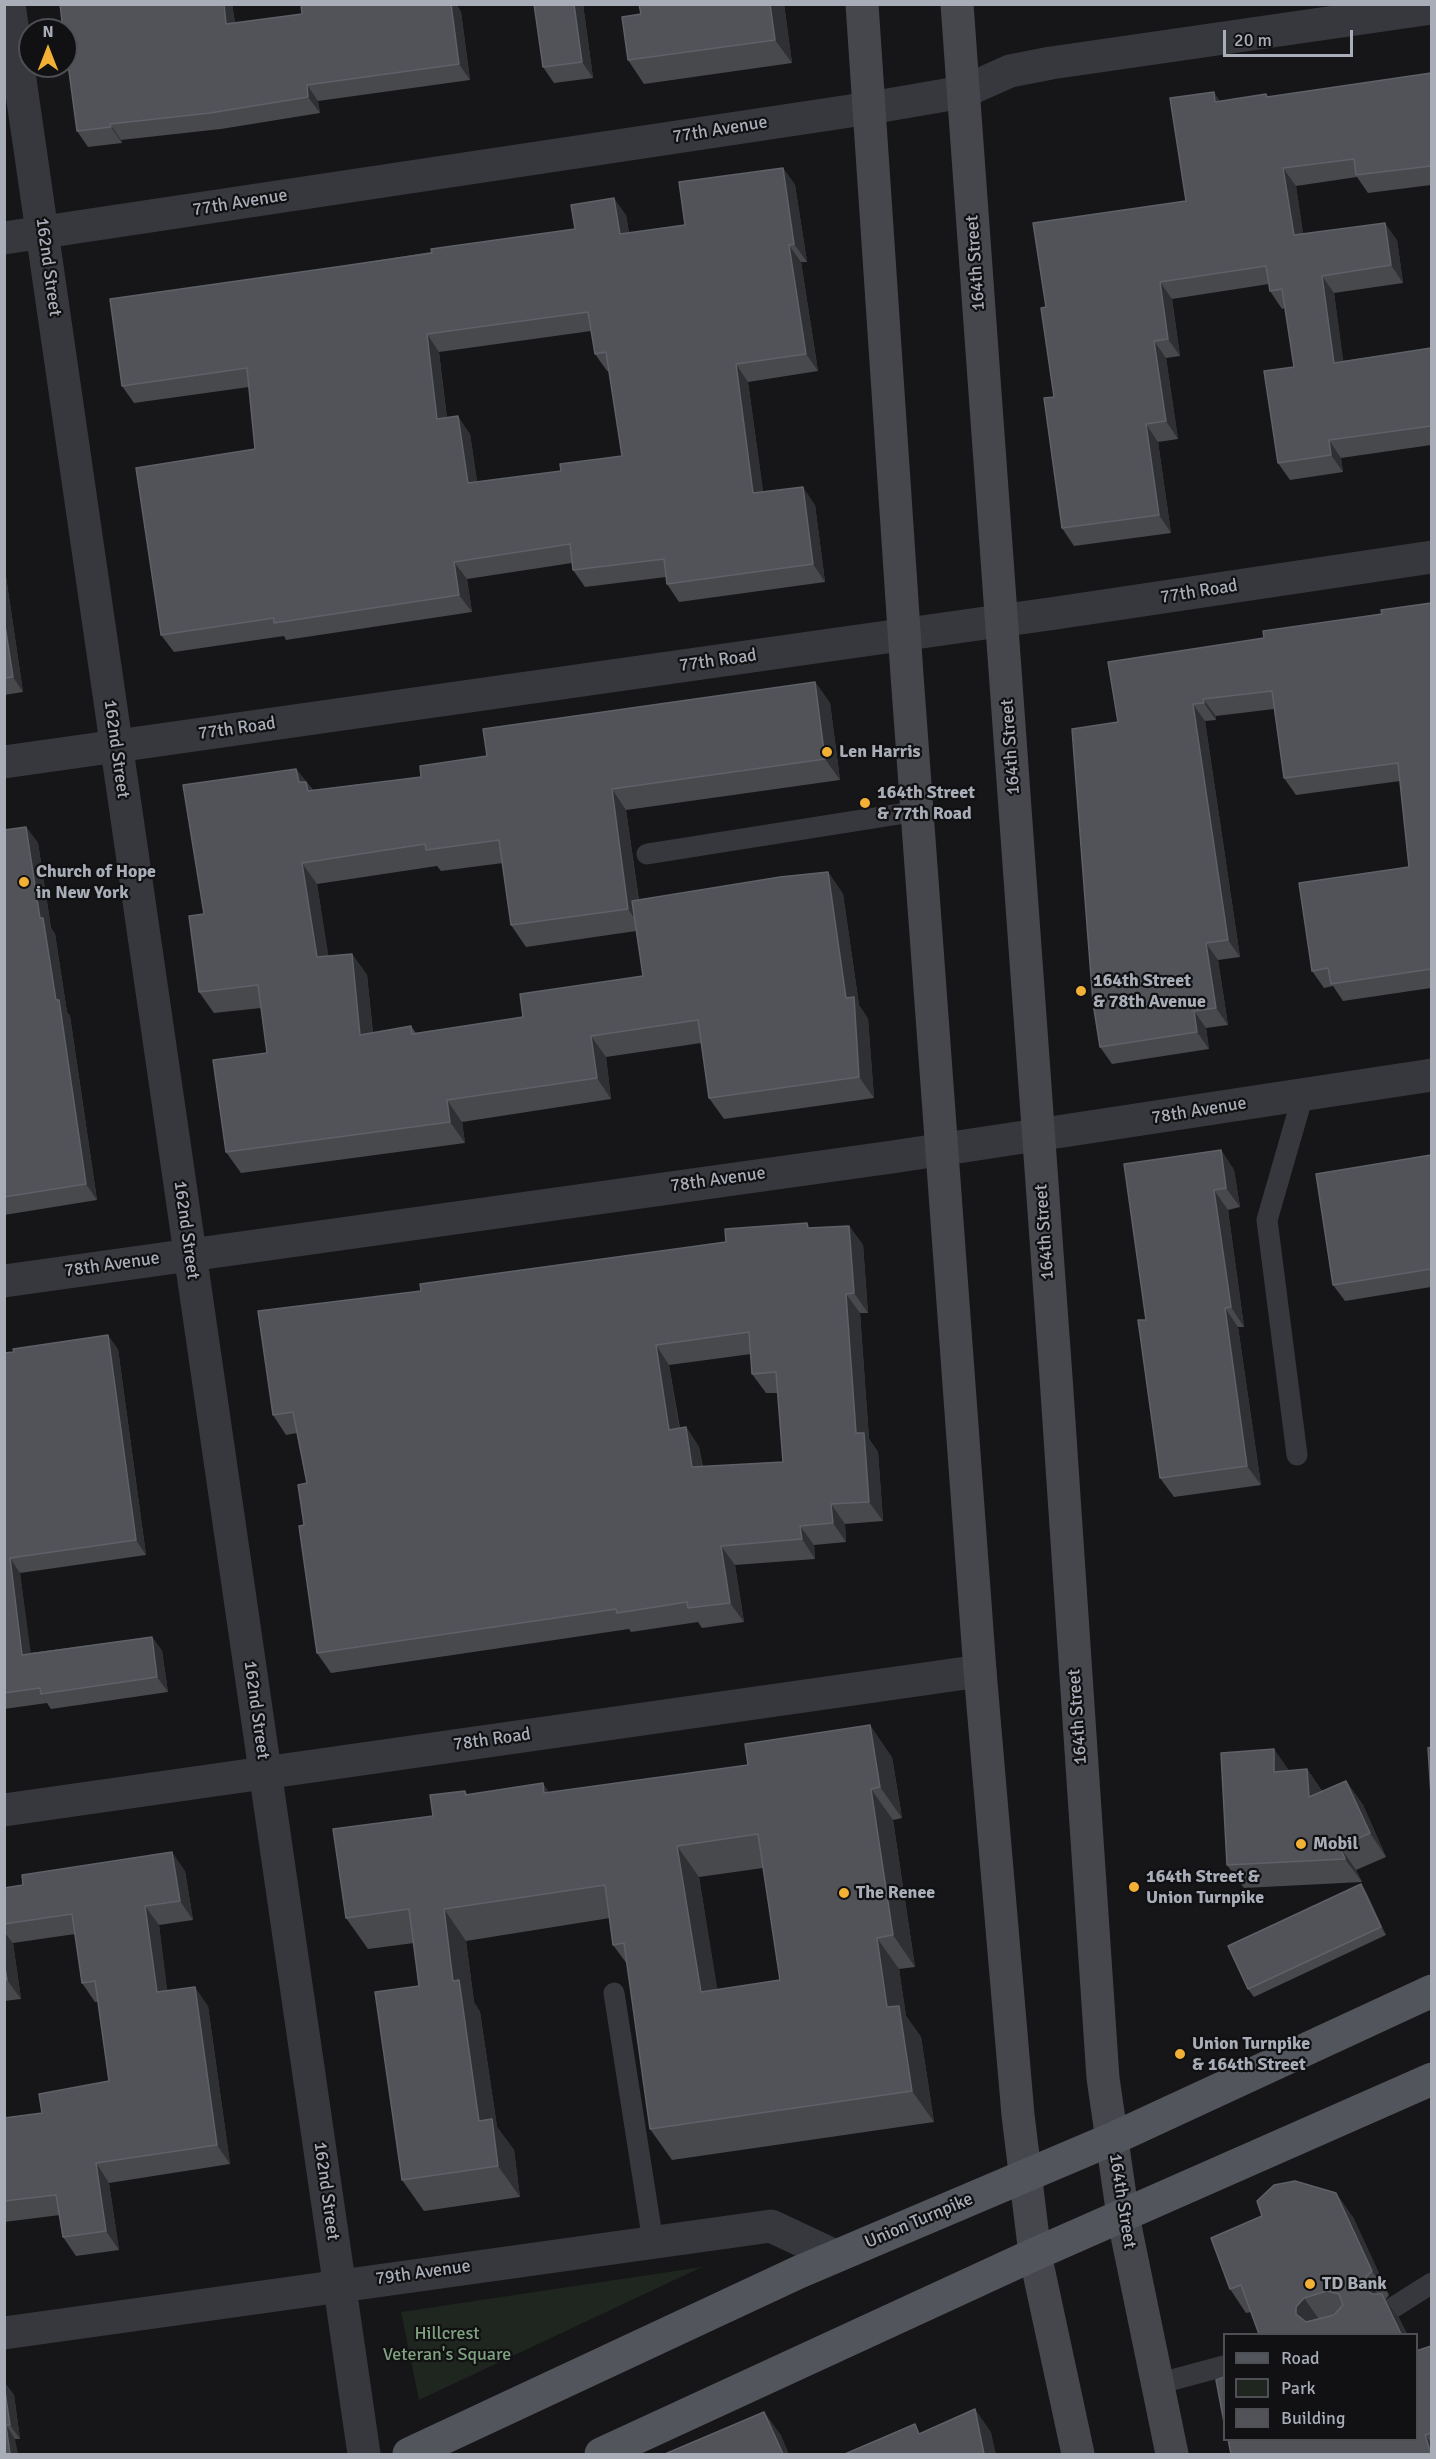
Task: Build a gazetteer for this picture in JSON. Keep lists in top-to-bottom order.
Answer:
{
  "streets": {
    "main road": ["Union Turnpike"],
    "street": [
      "77th Avenue",
      "164th Street",
      "162nd Street",
      "77th Road",
      "78th Avenue",
      "78th Road",
      "79th Avenue"
    ]
  },
  "crossings": [
    ["77th Avenue", "164th Street"],
    ["77th Avenue", "162nd Street"],
    ["164th Street", "77th Road"],
    ["164th Street", "78th Avenue"],
    ["164th Street", "Union Turnpike"],
    ["162nd Street", "77th Road"],
    ["162nd Street", "78th Avenue"],
    ["162nd Street", "78th Road"],
    ["162nd Street", "79th Avenue"],
    ["Union Turnpike", "79th Avenue"]
  ],
  "parks": ["Hillcrest Veteran's Square"],
  "places": [
    "Len Harris",
    "164th Street & 77th Road",
    "Church of Hope in New York",
    "164th Street & 78th Avenue",
    "Mobil",
    "164th Street & Union Turnpike",
    "The Renee",
    "Union Turnpike & 164th Street",
    "TD Bank"
  ],
  "legend": ["Road", "Park", "Building"],
  "scale_bar": "20 m",
  "north": "top"
}
